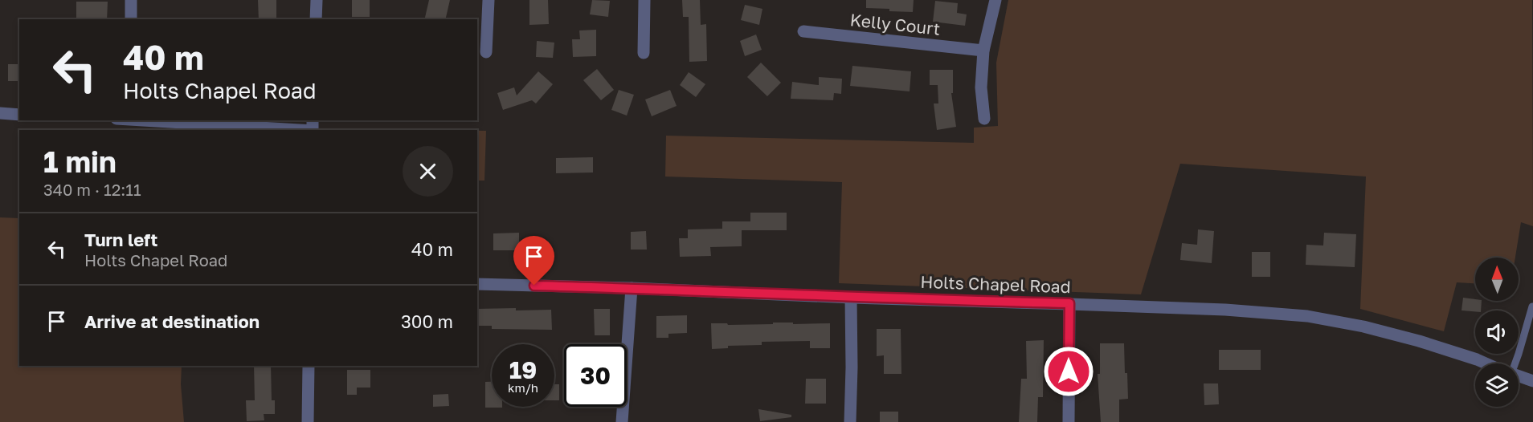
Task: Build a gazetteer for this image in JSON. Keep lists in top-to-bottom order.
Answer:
{
  "streets": {
    "street": ["Kelly Court", "Holts Chapel Road"]
  },
  "north": "top",
  "page": {
    "turn": ["40 m", "Holts Chapel Road"],
    "heading": ["1 min", "340 m · 12:11"],
    "list": [
      {
        "name": "Turn left",
        "note": "Holts Chapel Road",
        "value": "40 m"
      },
      {
        "name": "Arrive at destination",
        "value": "300 m"
      }
    ],
    "speed": "19 km/h",
    "limit": "30"
  }
}
